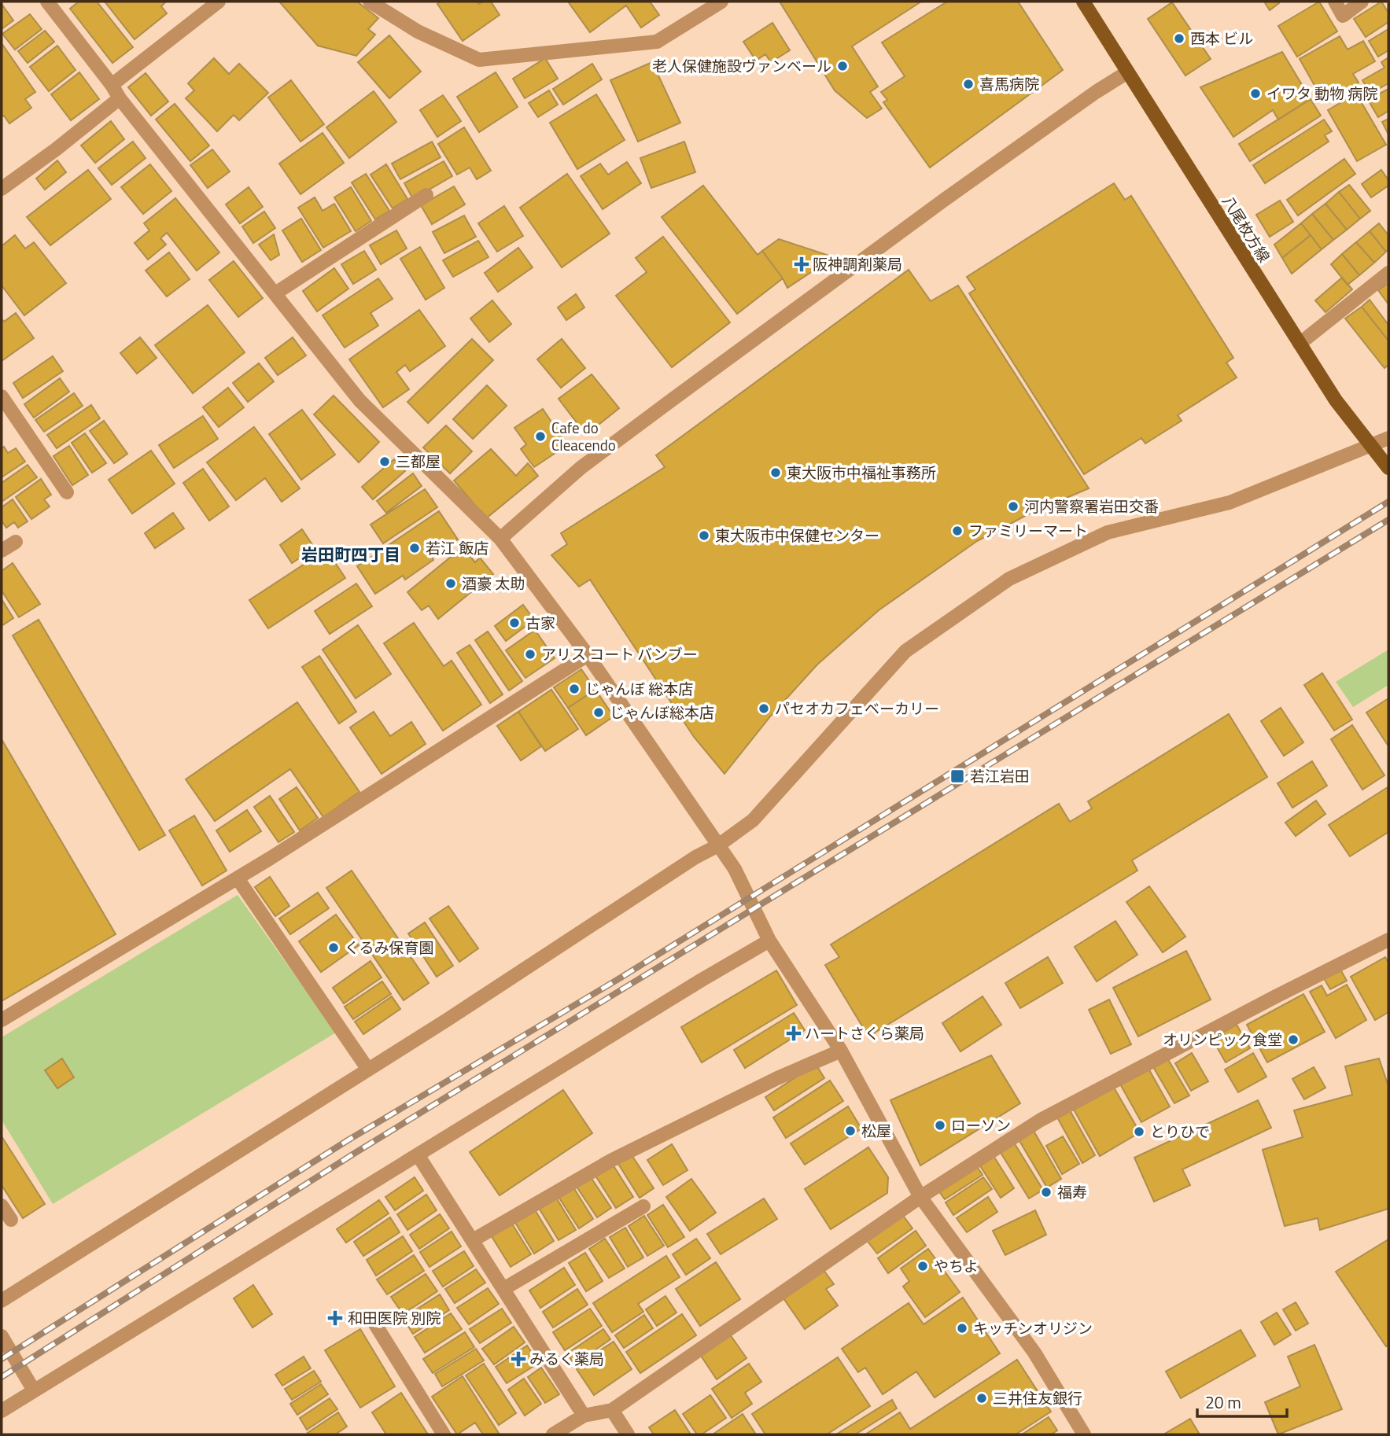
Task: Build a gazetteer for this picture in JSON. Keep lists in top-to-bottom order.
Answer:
{
  "streets": {
    "main road": ["八尾枚方線"]
  },
  "districts": ["岩田町四丁目"],
  "places": {
    "other": [
      "西本 ビル",
      "老人保健施設ヴァンベール",
      "喜馬病院",
      "イワタ 動物 病院",
      "Cafe do Cleacendo",
      "三都屋",
      "東大阪市中福祉事務所",
      "河内警察署岩田交番",
      "ファミリーマート",
      "東大阪市中保健センター",
      "若江 飯店",
      "酒豪 太助",
      "古家",
      "アリス コート バンブー",
      "じゃんぼ 総本店",
      "パセオカフェベーカリー",
      "じゃんぼ総本店",
      "くるみ保育園",
      "オリンピック食堂",
      "ローソン",
      "松屋",
      "とりひで",
      "福寿",
      "やちよ",
      "キッチンオリジン",
      "三井住友銀行"
    ],
    "health": [
      "阪神調剤薬局",
      "ハートさくら薬局",
      "和田医院 別院",
      "みるく薬局"
    ],
    "transit": ["若江岩田"]
  },
  "scale_bar": "20 m"
}
